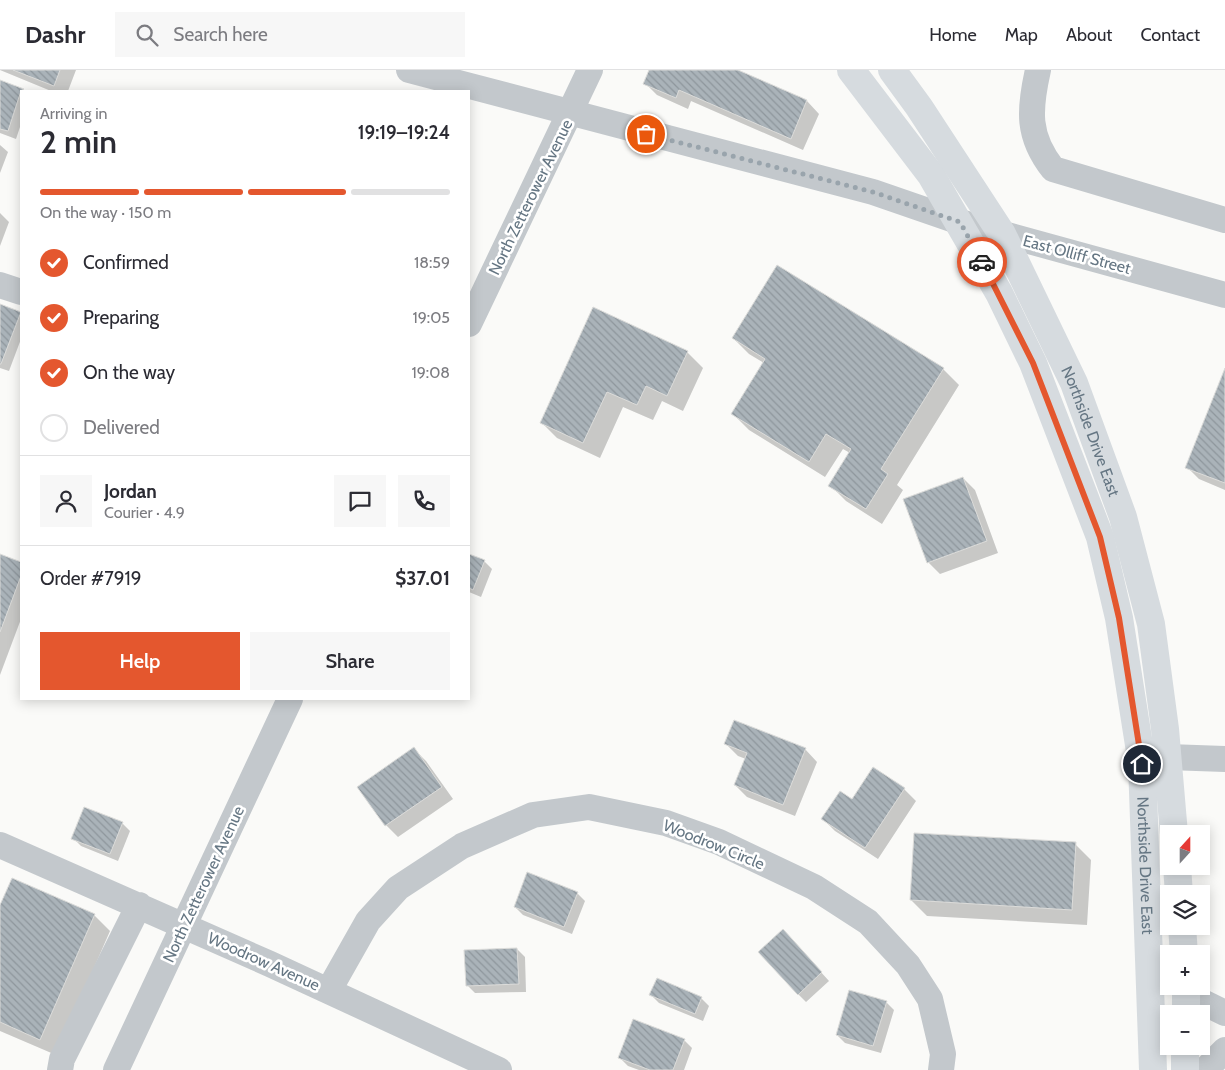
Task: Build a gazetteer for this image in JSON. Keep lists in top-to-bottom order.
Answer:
{
  "streets": {
    "main road": ["Northside Drive East"],
    "street": [
      "North Zetterower Avenue",
      "East Olliff Street",
      "Woodrow Circle",
      "Woodrow Avenue"
    ]
  },
  "crossings": [
    ["North Zetterower Avenue", "East Olliff Street"],
    ["North Zetterower Avenue", "Woodrow Avenue"],
    ["East Olliff Street", "Northside Drive East"],
    ["Woodrow Circle", "Woodrow Avenue"]
  ],
  "north": "top",
  "page": {
    "header": "Dashr",
    "search": "Search here",
    "nav": [
      "Home",
      "Map",
      "About",
      "Contact"
    ],
    "heading": ["2 min", "Arriving in", "19:19–19:24"],
    "panel": [
      "Jordan",
      "Courier · 4.9",
      "Order #7919",
      "$37.01"
    ],
    "bar": "On the way · 150 m",
    "list": [
      ["Confirmed", "18:59"],
      ["Preparing", "19:05"],
      ["On the way", "19:08"],
      "Delivered"
    ],
    "buttons": ["Help", "Share"],
    "map_buttons": ["+", "−"]
  }
}
